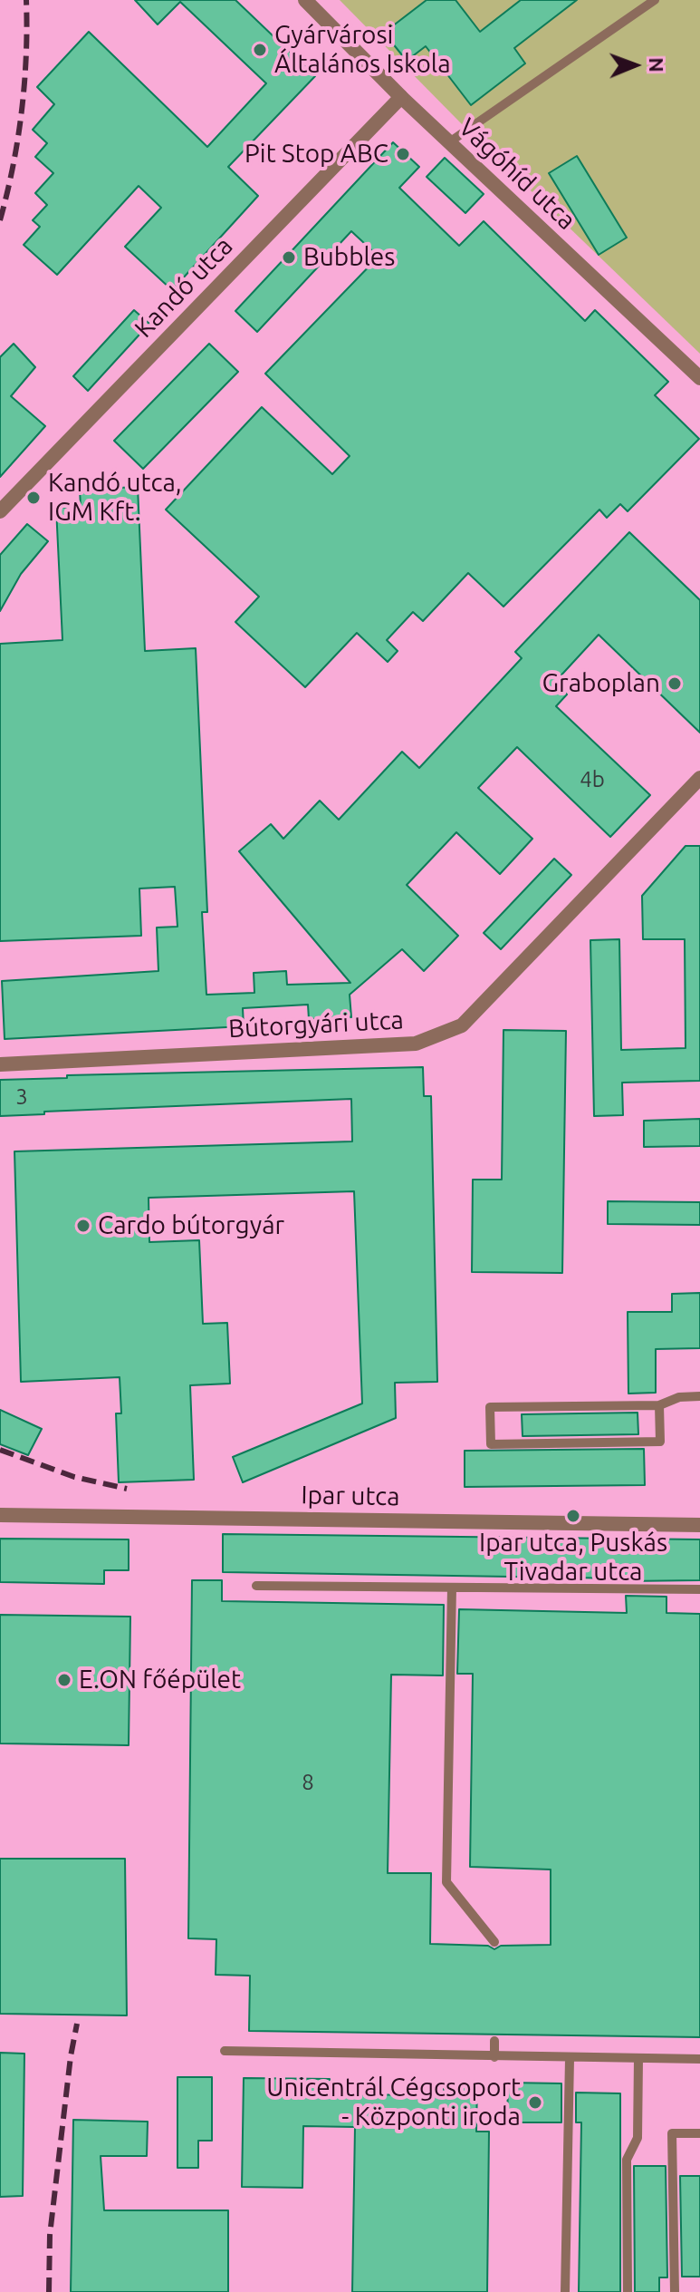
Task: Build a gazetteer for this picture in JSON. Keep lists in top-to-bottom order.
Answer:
{
  "streets": {
    "street": [
      "Vágóhíd utca",
      "Kandó utca",
      "Bútorgyári utca",
      "Ipar utca"
    ]
  },
  "crossings": [
    ["Vágóhíd utca", "Kandó utca"]
  ],
  "places": [
    "Gyárvárosi Általános Iskola",
    "Pit Stop ABC",
    "Bubbles",
    "Kandó utca, IGM Kft.",
    "Graboplan",
    "Cardo bútorgyár",
    "Ipar utca, Puskás Tivadar utca",
    "E.ON főépület",
    "Unicentrál Cégcsoport - Központi iroda"
  ],
  "house_numbers": ["4b", "3", "8"],
  "north": "right"
}
